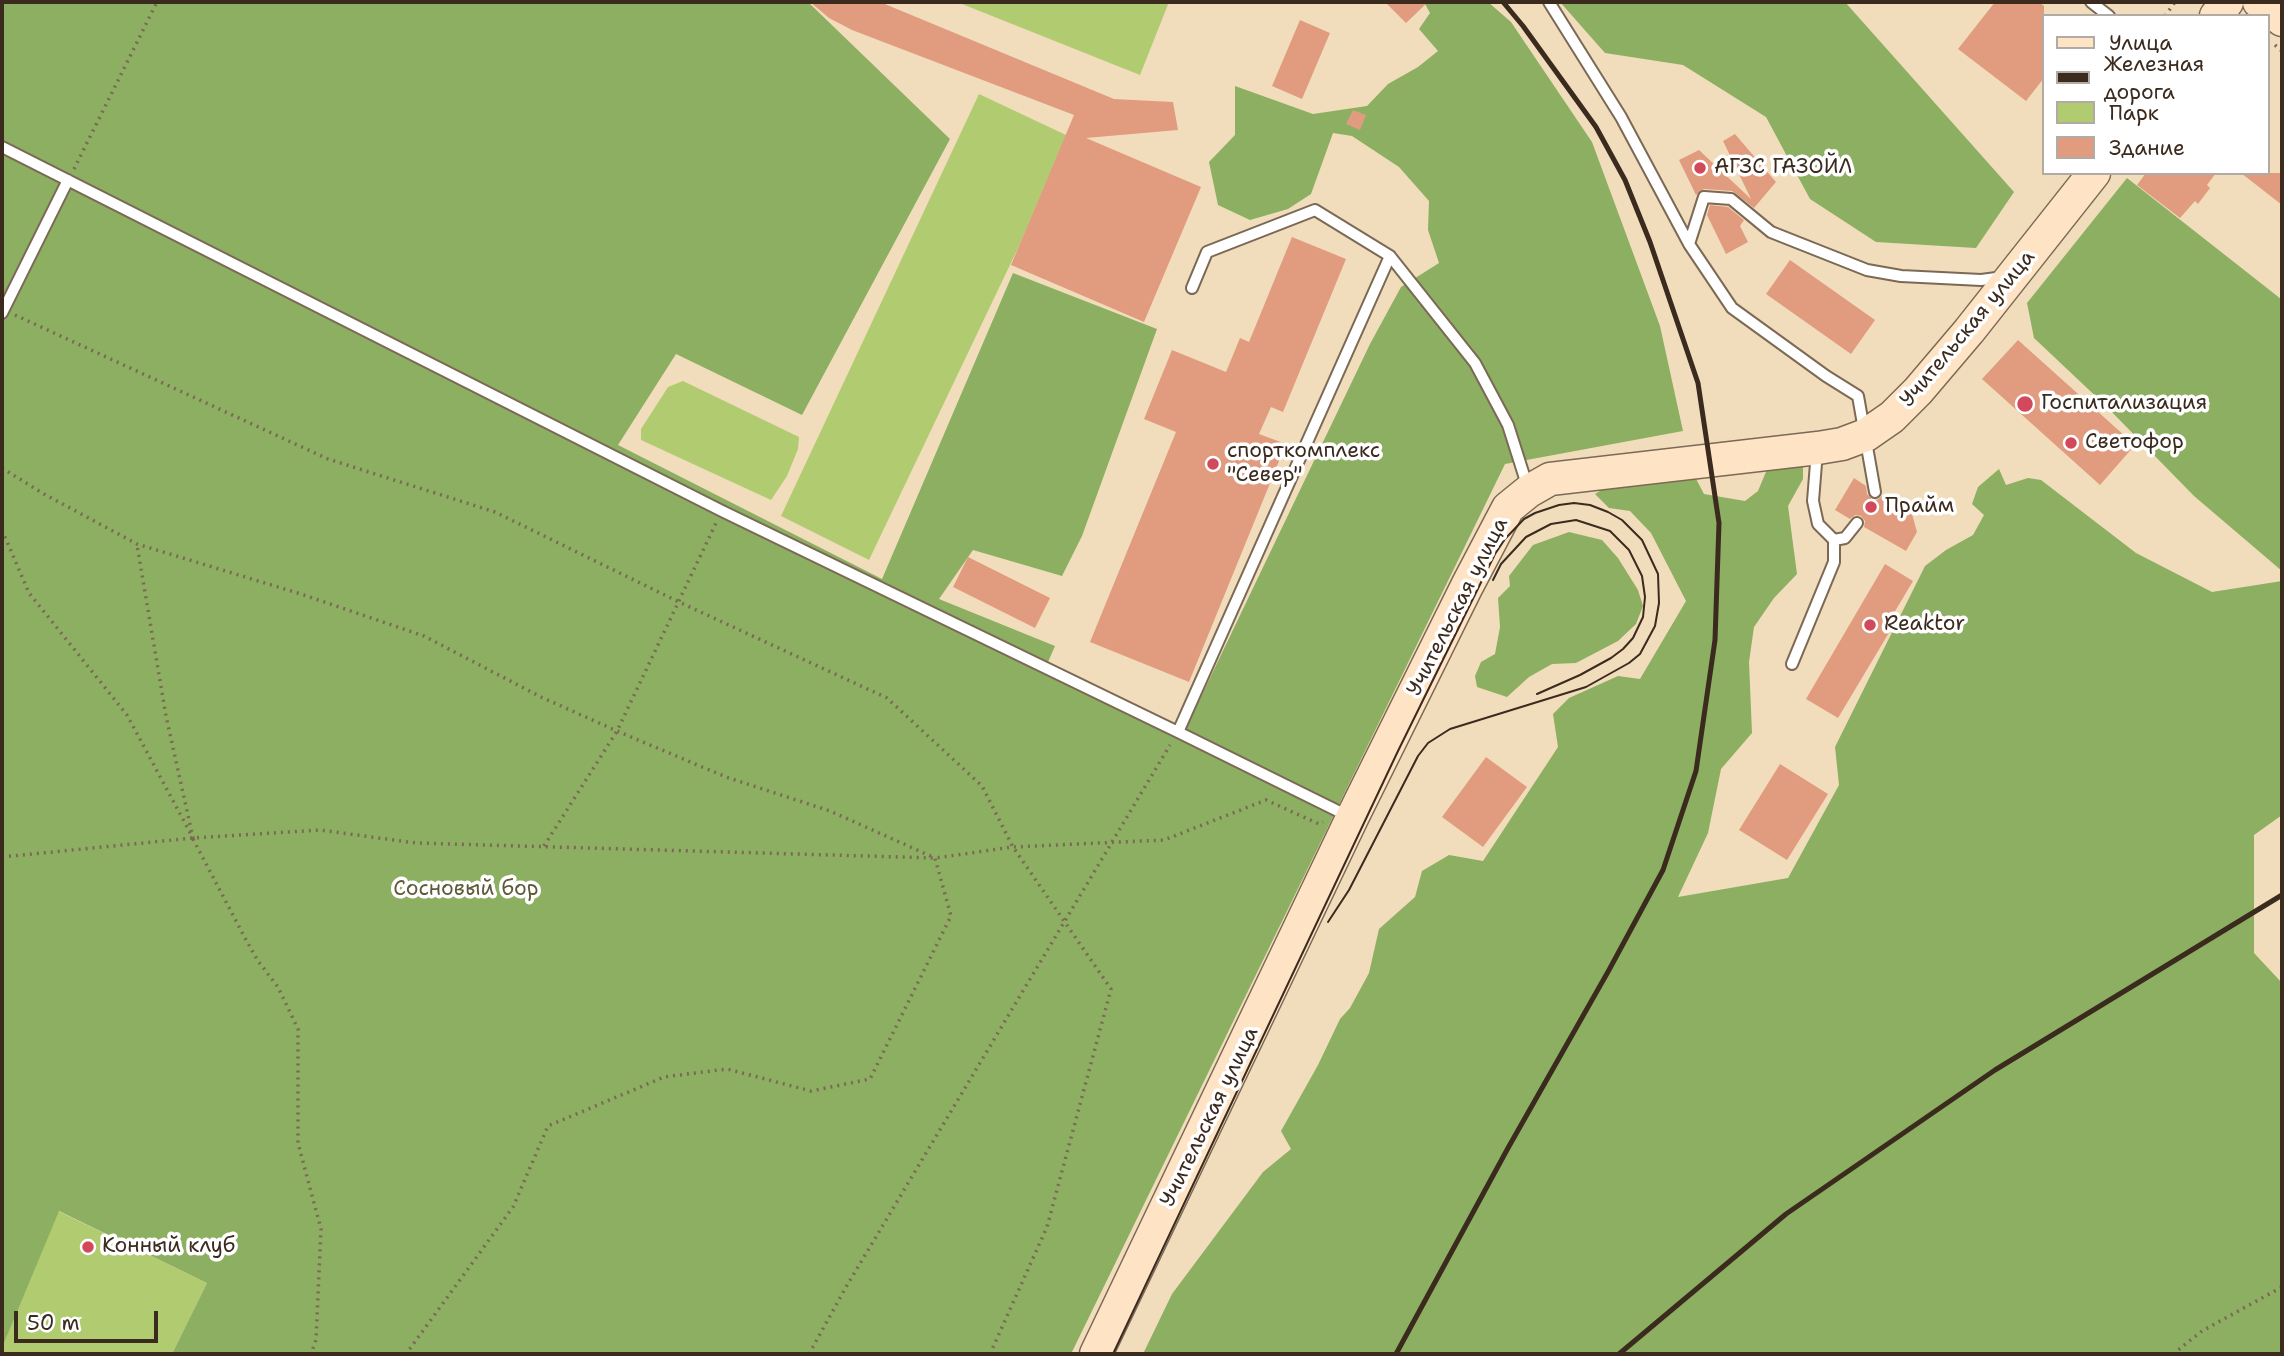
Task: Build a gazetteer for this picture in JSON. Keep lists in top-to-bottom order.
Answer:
{
  "streets": {
    "main road": ["Учительская улица"]
  },
  "parks": ["Сосновый бор"],
  "places": [
    "АГЗС ГАЗОЙЛ",
    "Госпитализация",
    "Светофор",
    "спорткомплекс \"Север\"",
    "Прайм",
    "Reaktor",
    "Конный клуб"
  ],
  "legend": [
    "Улица",
    "Железная дорога",
    "Парк",
    "Здание"
  ],
  "scale_bar": "50 m"
}
